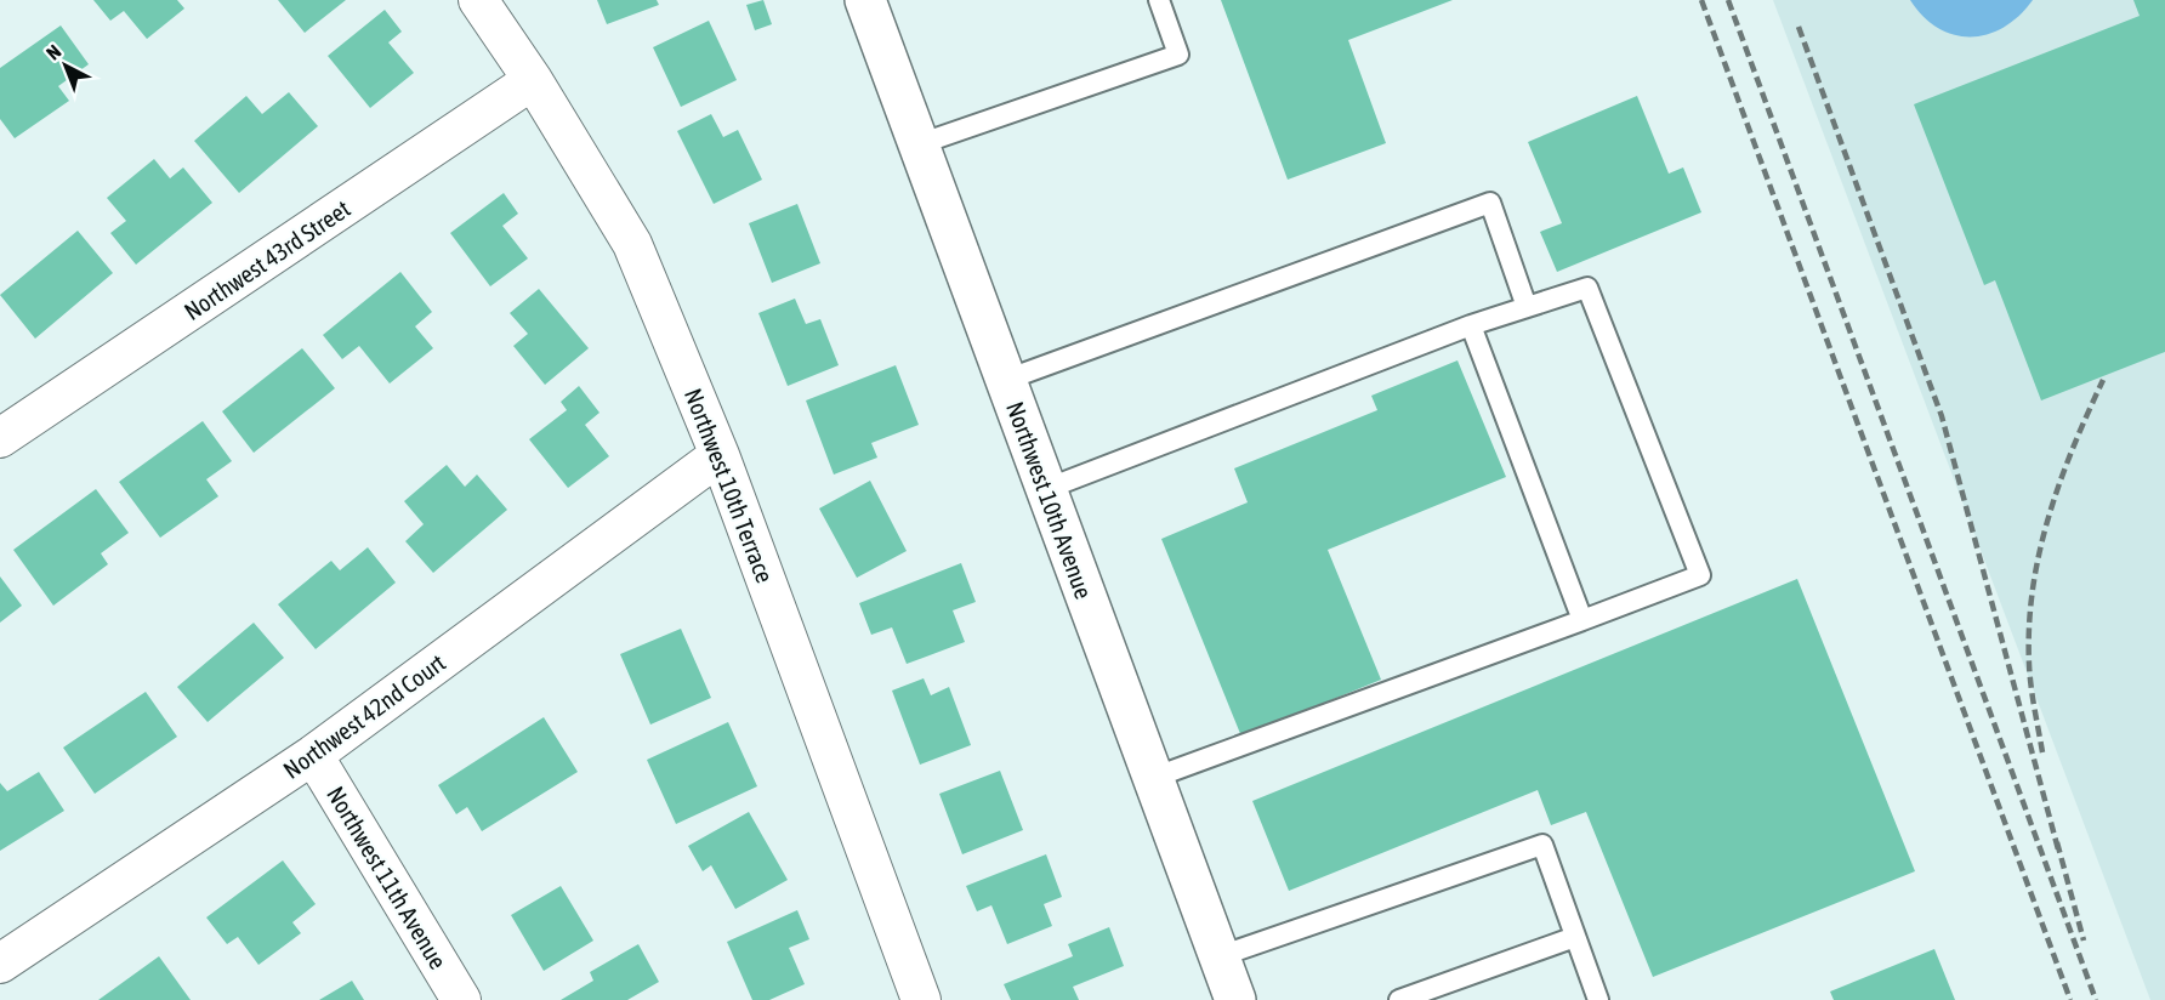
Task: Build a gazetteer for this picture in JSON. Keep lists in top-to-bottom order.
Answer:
{
  "streets": {
    "street": [
      "Northwest 43rd Street",
      "Northwest 10th Terrace",
      "Northwest 10th Avenue",
      "Northwest 42nd Court",
      "Northwest 11th Avenue"
    ]
  },
  "crossings": [
    ["Northwest 43rd Street", "Northwest 10th Terrace"],
    ["Northwest 10th Terrace", "Northwest 42nd Court"],
    ["Northwest 42nd Court", "Northwest 11th Avenue"]
  ],
  "north": "top left"
}
